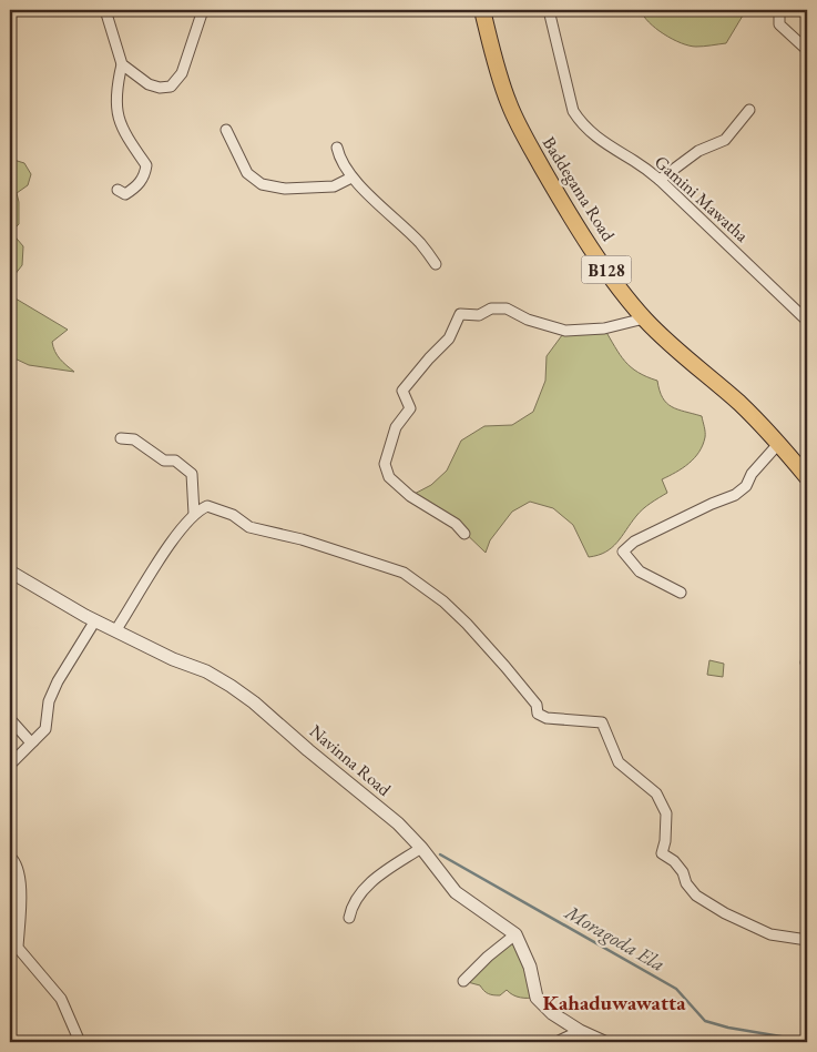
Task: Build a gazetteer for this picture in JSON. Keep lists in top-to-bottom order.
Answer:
{
  "streets": {
    "main road": ["Baddegama Road", "B128"],
    "street": ["Gamini Mawatha", "Navinna Road"]
  },
  "districts": ["Kahaduwawatta"],
  "water": ["Moragoda Ela"]
}
